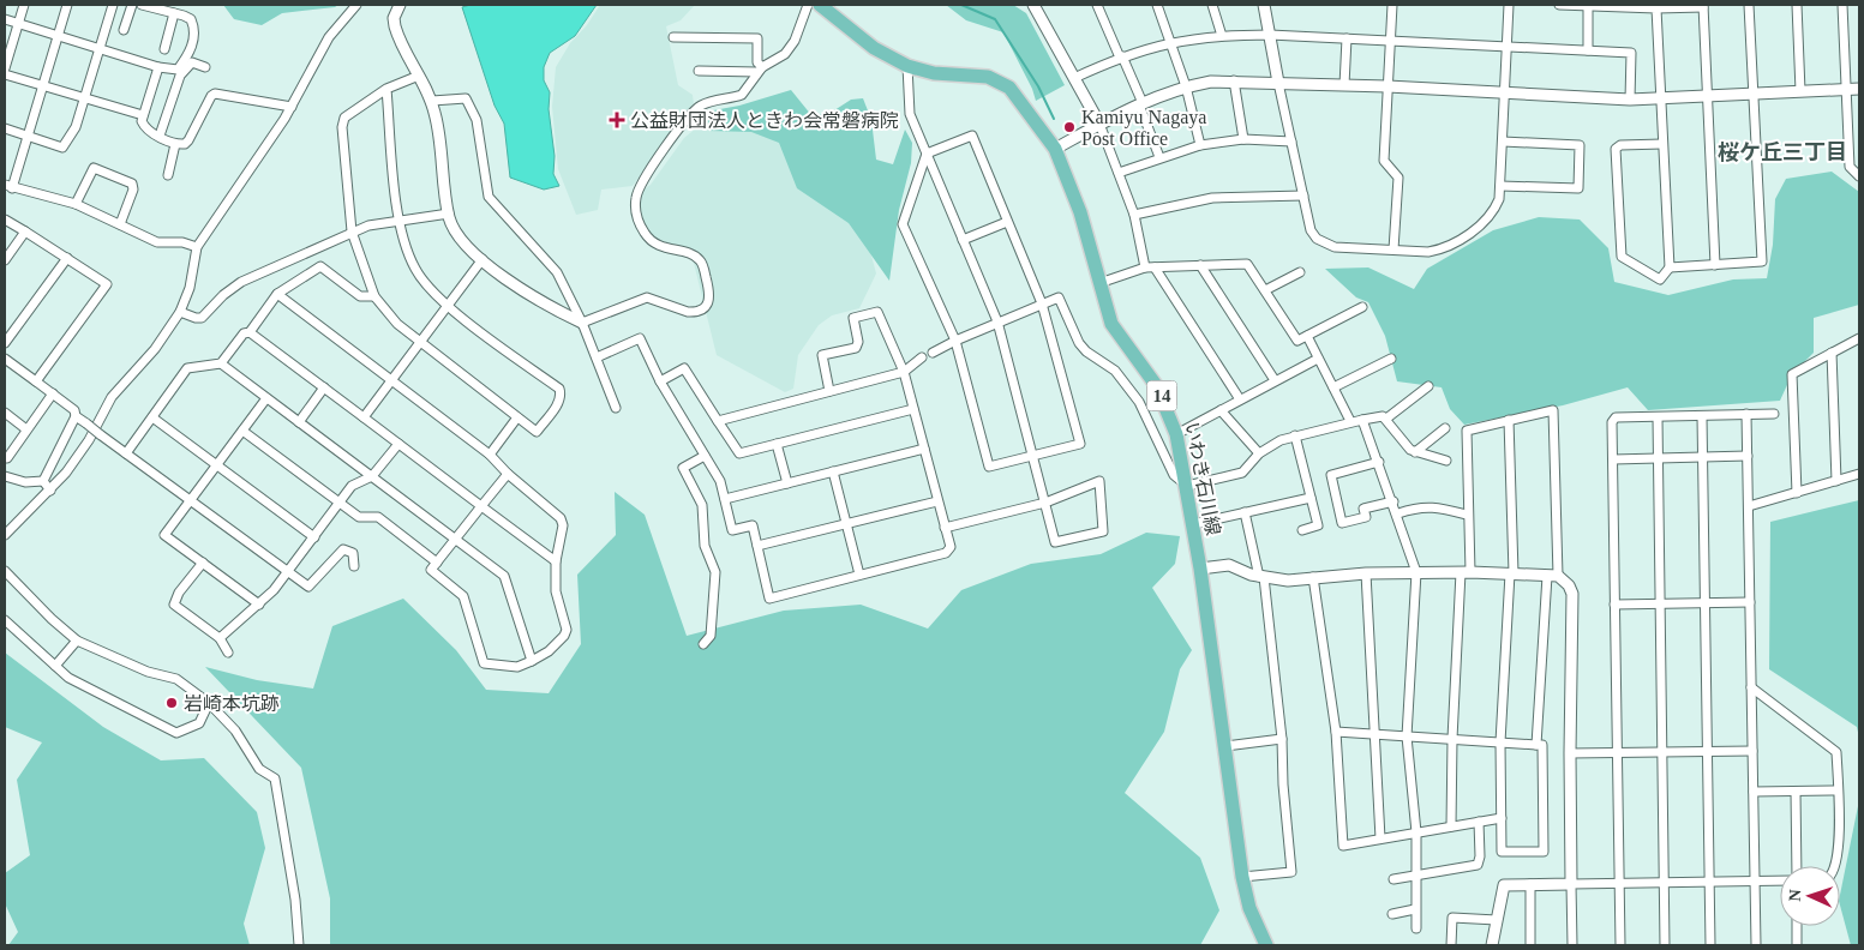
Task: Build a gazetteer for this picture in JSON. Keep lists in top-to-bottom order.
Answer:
{
  "streets": {
    "main road": ["14", "いわき石川線"]
  },
  "districts": ["桜ケ丘三丁目"],
  "places": {
    "health": ["公益財団法人ときわ会常磐病院"],
    "other": ["Kamiyu Nagaya Post Office", "岩崎本坑跡"]
  },
  "north": "left"
}
